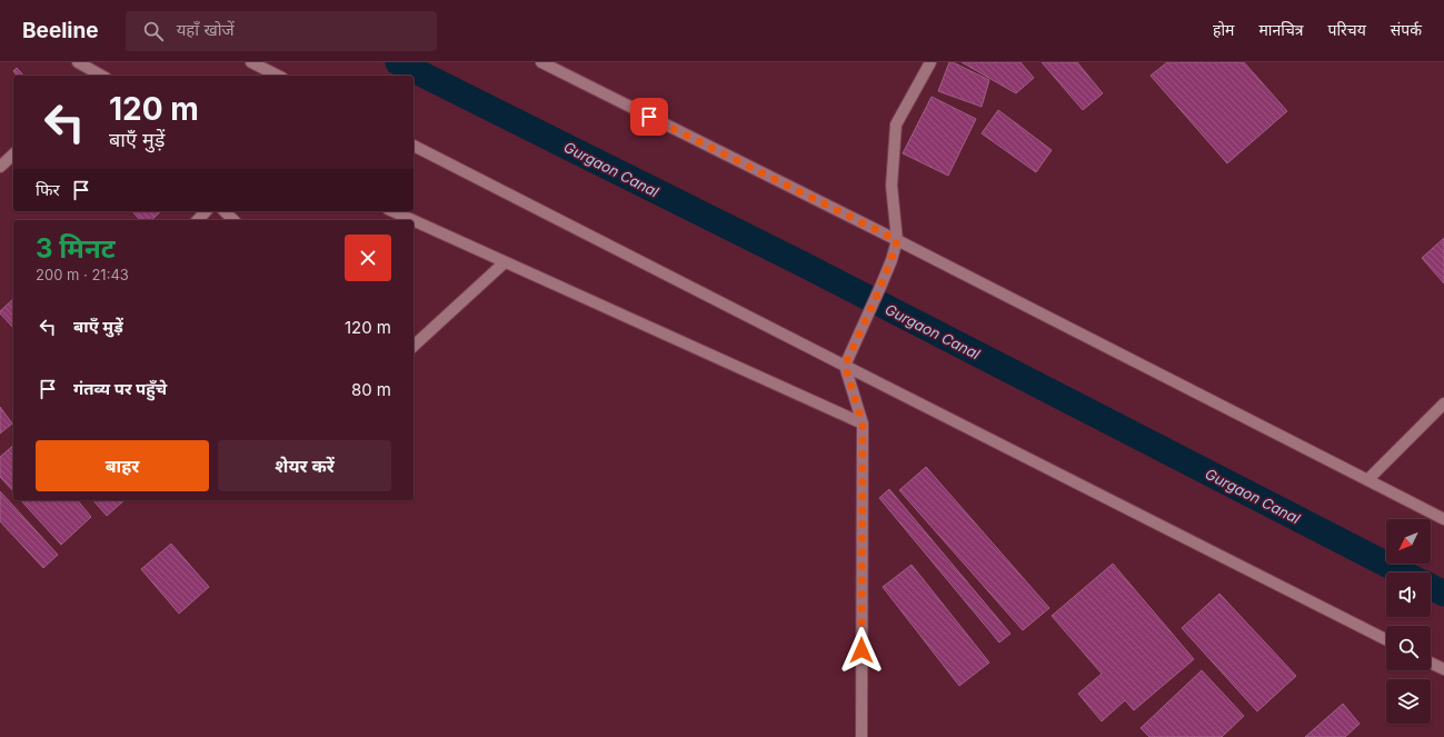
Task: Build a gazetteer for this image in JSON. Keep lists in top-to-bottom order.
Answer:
{
  "water": ["Gurgaon Canal"],
  "north": "bottom left",
  "page": {
    "header": "Beeline",
    "search": "यहाँ खोजें",
    "nav": [
      "होम",
      "मानचित्र",
      "परिचय",
      "संपर्क"
    ],
    "turn": ["120 m", "बाएँ मुड़ें"],
    "then": "फिर",
    "heading": ["3 मिनट", "200 m · 21:43"],
    "list": [
      {
        "name": "बाएँ मुड़ें",
        "value": "120 m"
      },
      {
        "name": "गंतव्य पर पहुँचे",
        "value": "80 m"
      }
    ],
    "buttons": ["बाहर", "शेयर करें"]
  }
}
